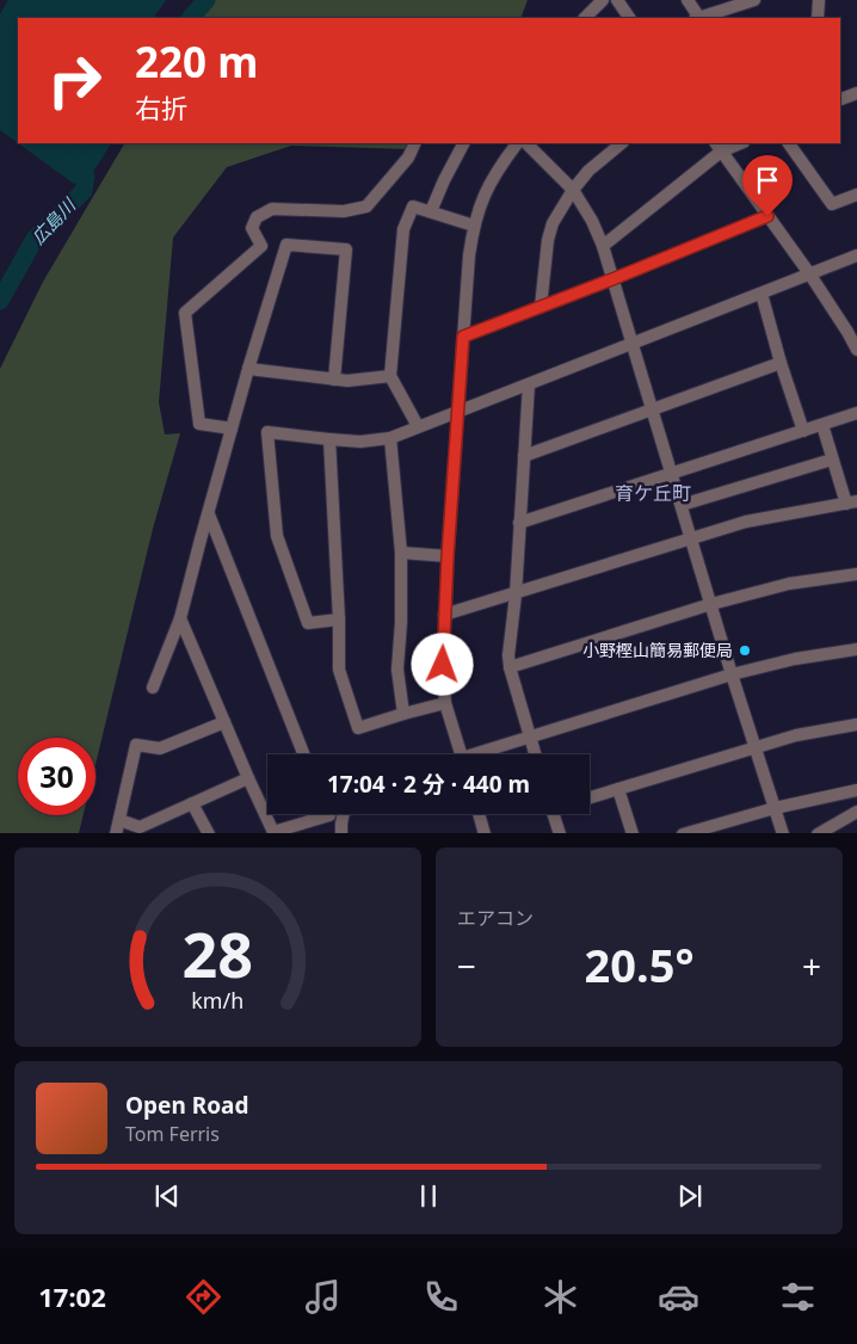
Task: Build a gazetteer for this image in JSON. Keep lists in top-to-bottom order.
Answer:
{
  "districts": ["育ケ丘町"],
  "water": ["広島川"],
  "places": ["小野樫山簡易郵便局"],
  "page": {
    "turn": ["220 m", "右折"],
    "limit": "30",
    "trip": "17:04 · 2 分 · 440 m",
    "tile": "エアコン",
    "heat": ["−", "20.5°", "+"],
    "song": ["Open Road", "Tom Ferris"],
    "tabs": "17:02",
    "gauge": ["28", "km/h"]
  }
}
